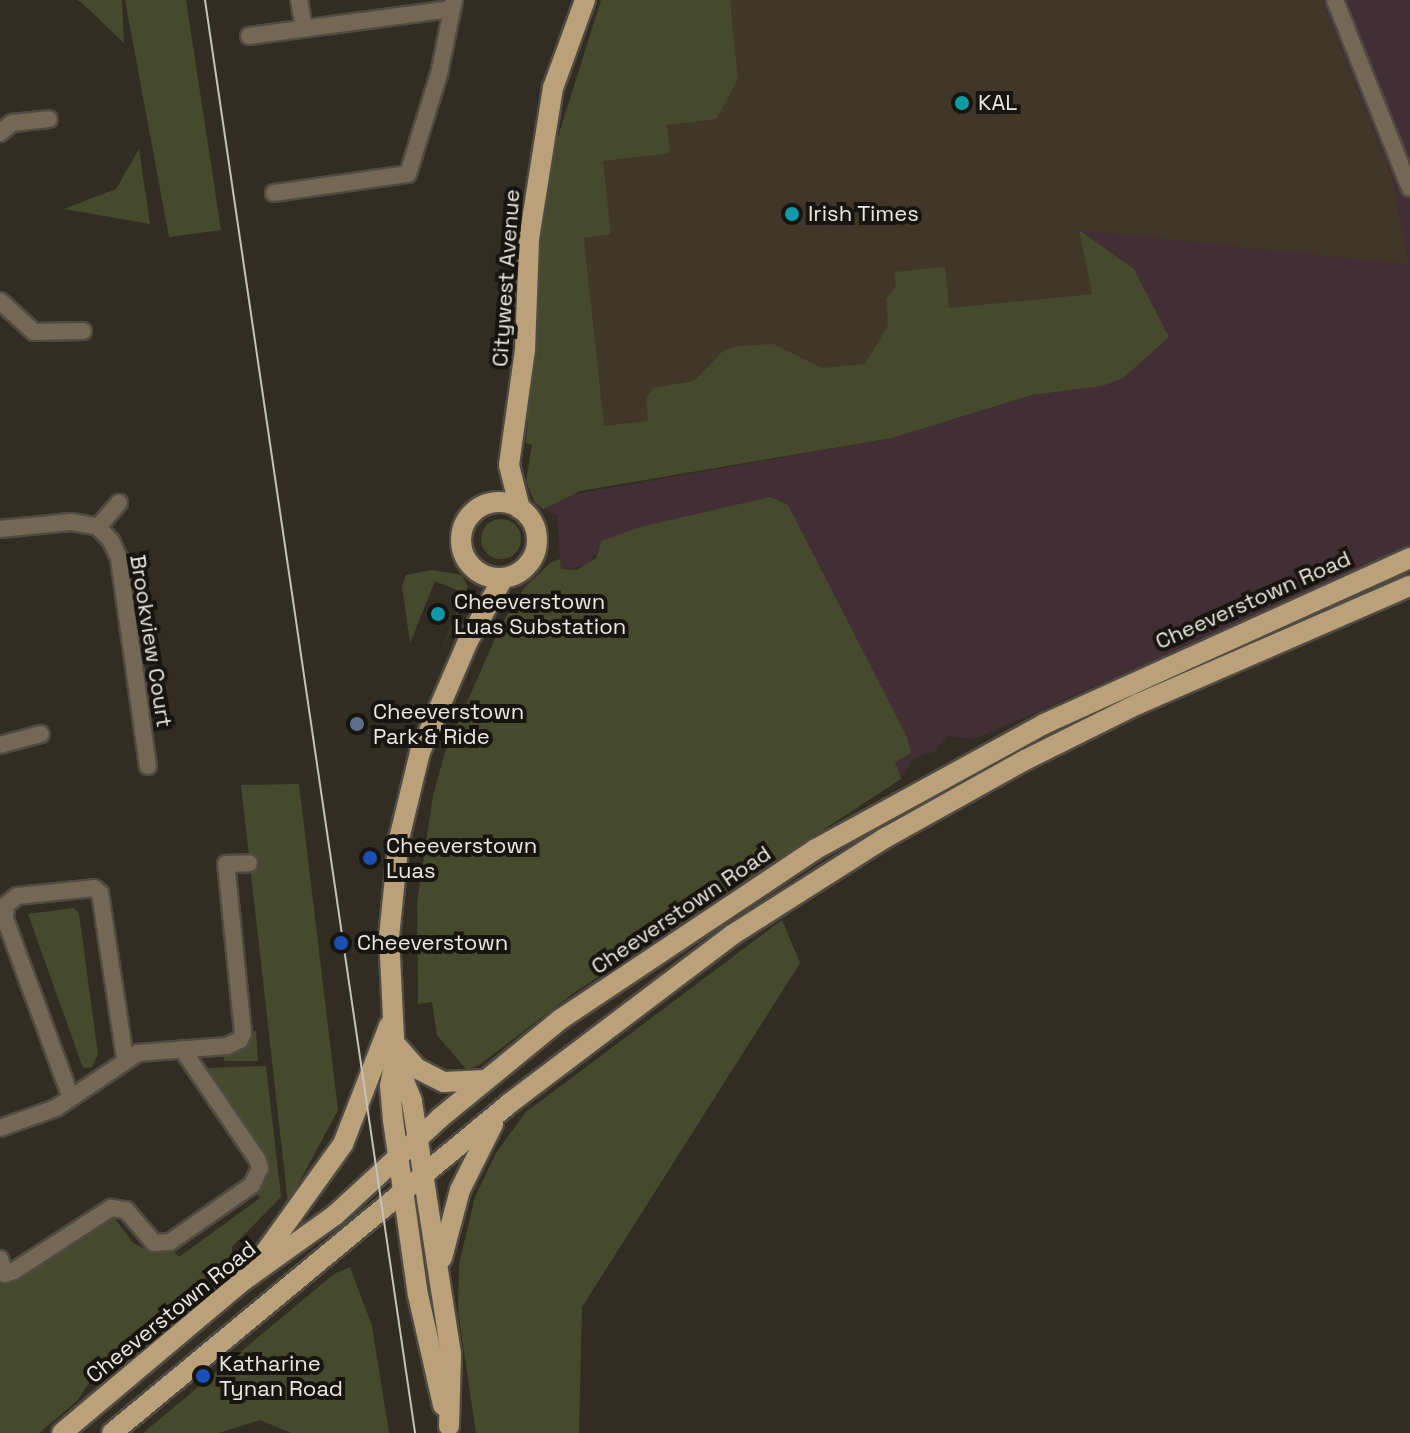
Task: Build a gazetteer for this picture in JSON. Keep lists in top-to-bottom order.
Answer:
{
  "streets": {
    "main road": ["Citywest Avenue", "Cheeverstown Road"],
    "street": ["Brookview Court"]
  },
  "places": [
    "KAL",
    "Irish Times",
    "Cheeverstown Luas Substation",
    "Cheeverstown Park & Ride",
    "Cheeverstown Luas",
    "Cheeverstown",
    "Katharine Tynan Road"
  ]
}
